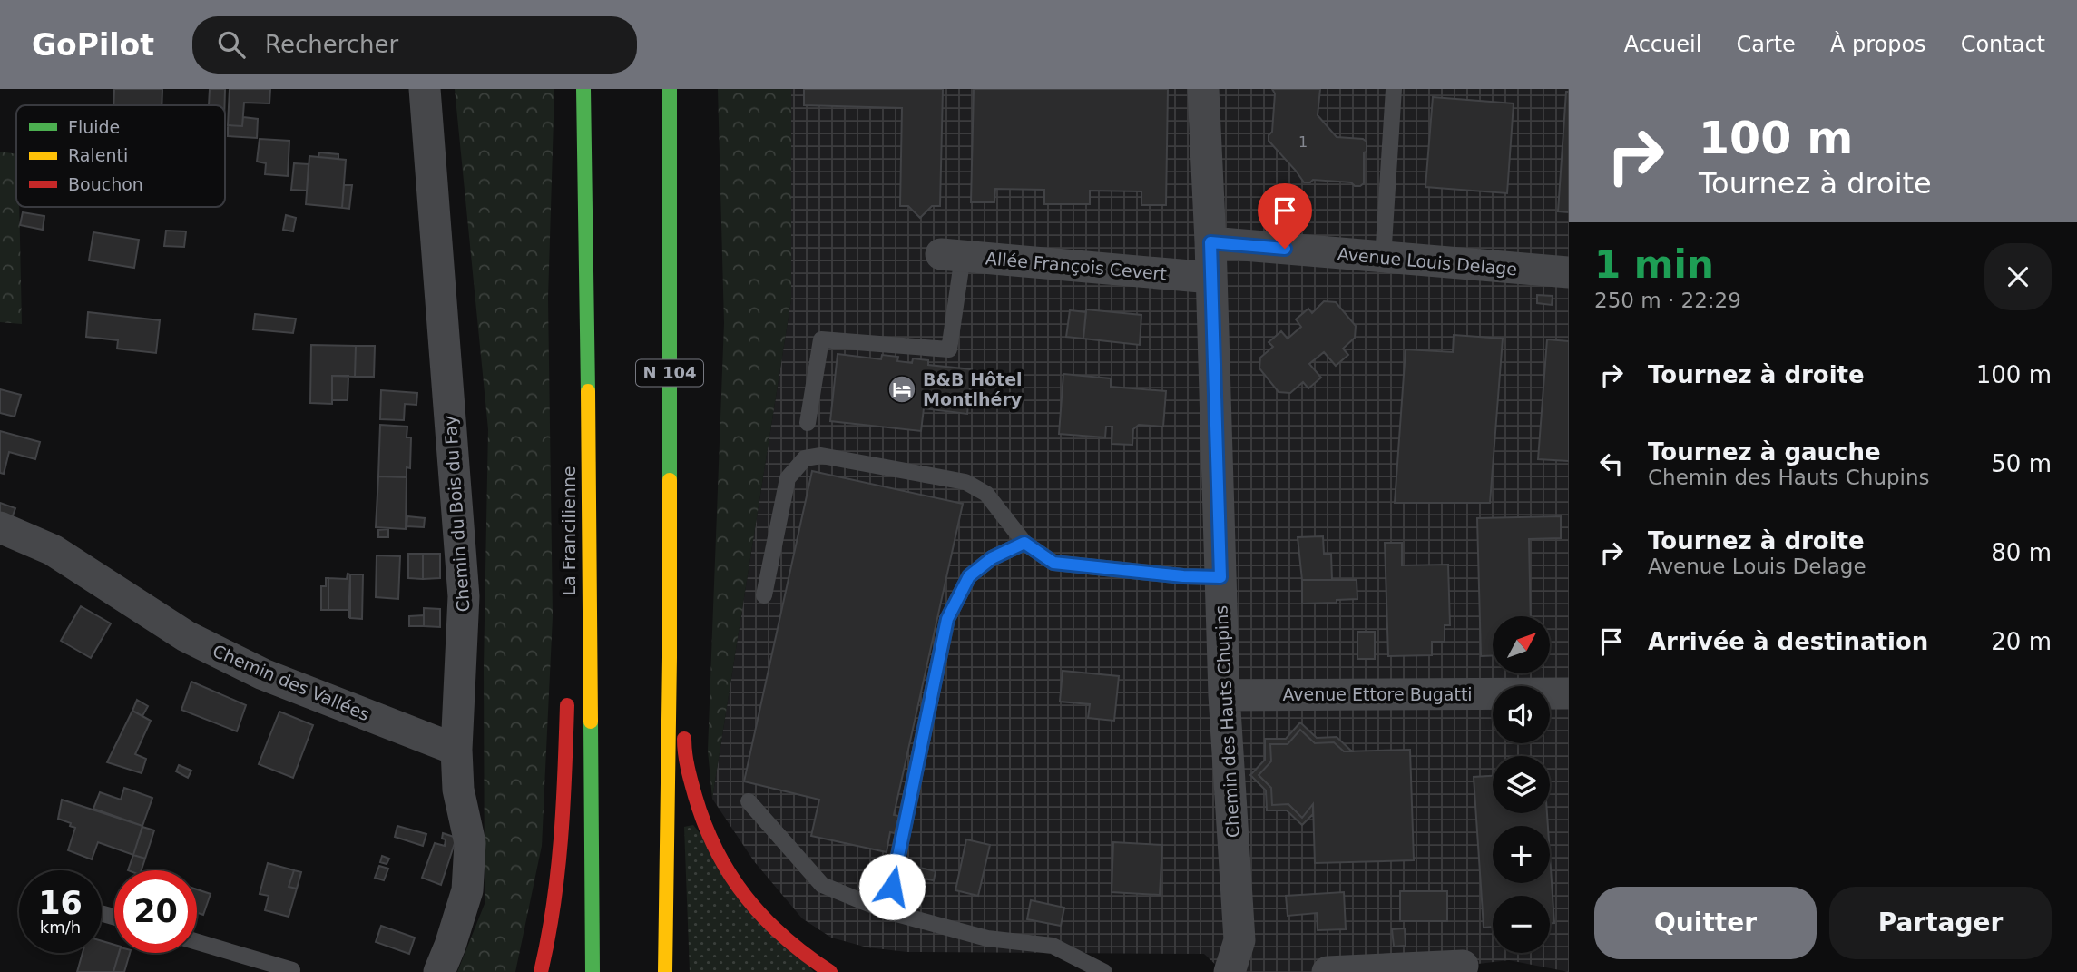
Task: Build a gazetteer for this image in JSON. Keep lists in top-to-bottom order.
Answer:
{
  "streets": {
    "highway": ["N 104", "La Francilienne"],
    "street": [
      "Avenue Louis Delage",
      "Allée François Cevert",
      "Chemin du Bois du Fay",
      "Chemin des Vallées",
      "Avenue Ettore Bugatti",
      "Chemin des Hauts Chupins"
    ]
  },
  "crossings": [
    ["Avenue Louis Delage", "Chemin des Hauts Chupins"],
    ["Allée François Cevert", "Chemin des Hauts Chupins"],
    ["Chemin du Bois du Fay", "Chemin des Vallées"],
    ["Avenue Ettore Bugatti", "Chemin des Hauts Chupins"]
  ],
  "places": {
    "hotel": ["B&B Hôtel Montlhéry"]
  },
  "house_numbers": ["1"],
  "legend": ["Fluide", "Ralenti", "Bouchon"],
  "north": "top right",
  "page": {
    "header": "GoPilot",
    "search": "Rechercher",
    "nav": [
      "Accueil",
      "Carte",
      "À propos",
      "Contact"
    ],
    "turn": ["100 m", "Tournez à droite"],
    "heading": ["1 min", "250 m · 22:29"],
    "list": [
      {
        "name": "Tournez à droite",
        "value": "100 m"
      },
      {
        "name": "Tournez à gauche",
        "note": "Chemin des Hauts Chupins",
        "value": "50 m"
      },
      {
        "name": "Tournez à droite",
        "note": "Avenue Louis Delage",
        "value": "80 m"
      },
      {
        "name": "Arrivée à destination",
        "value": "20 m"
      }
    ],
    "map_buttons": ["+", "−"],
    "speed": "16 km/h",
    "limit": "20",
    "buttons": ["Quitter", "Partager"]
  }
}
